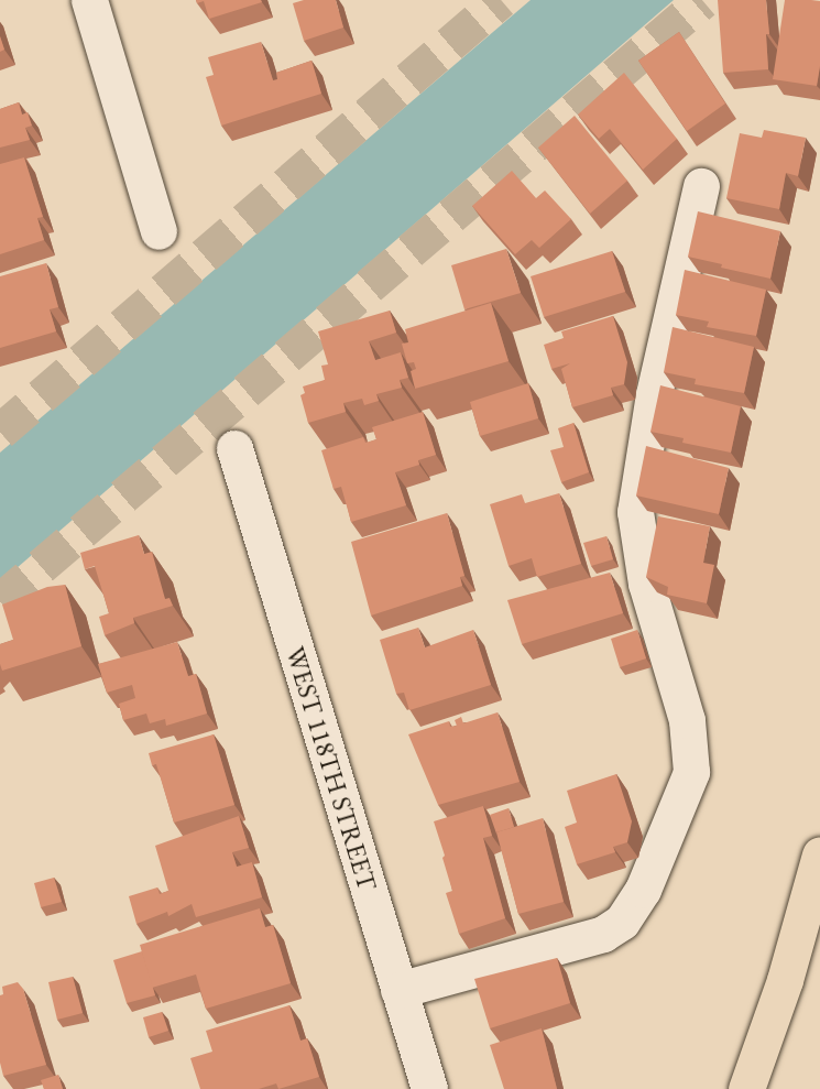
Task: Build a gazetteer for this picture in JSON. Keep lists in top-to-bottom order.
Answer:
{
  "streets": {
    "street": ["WEST 118TH STREET"]
  }
}
